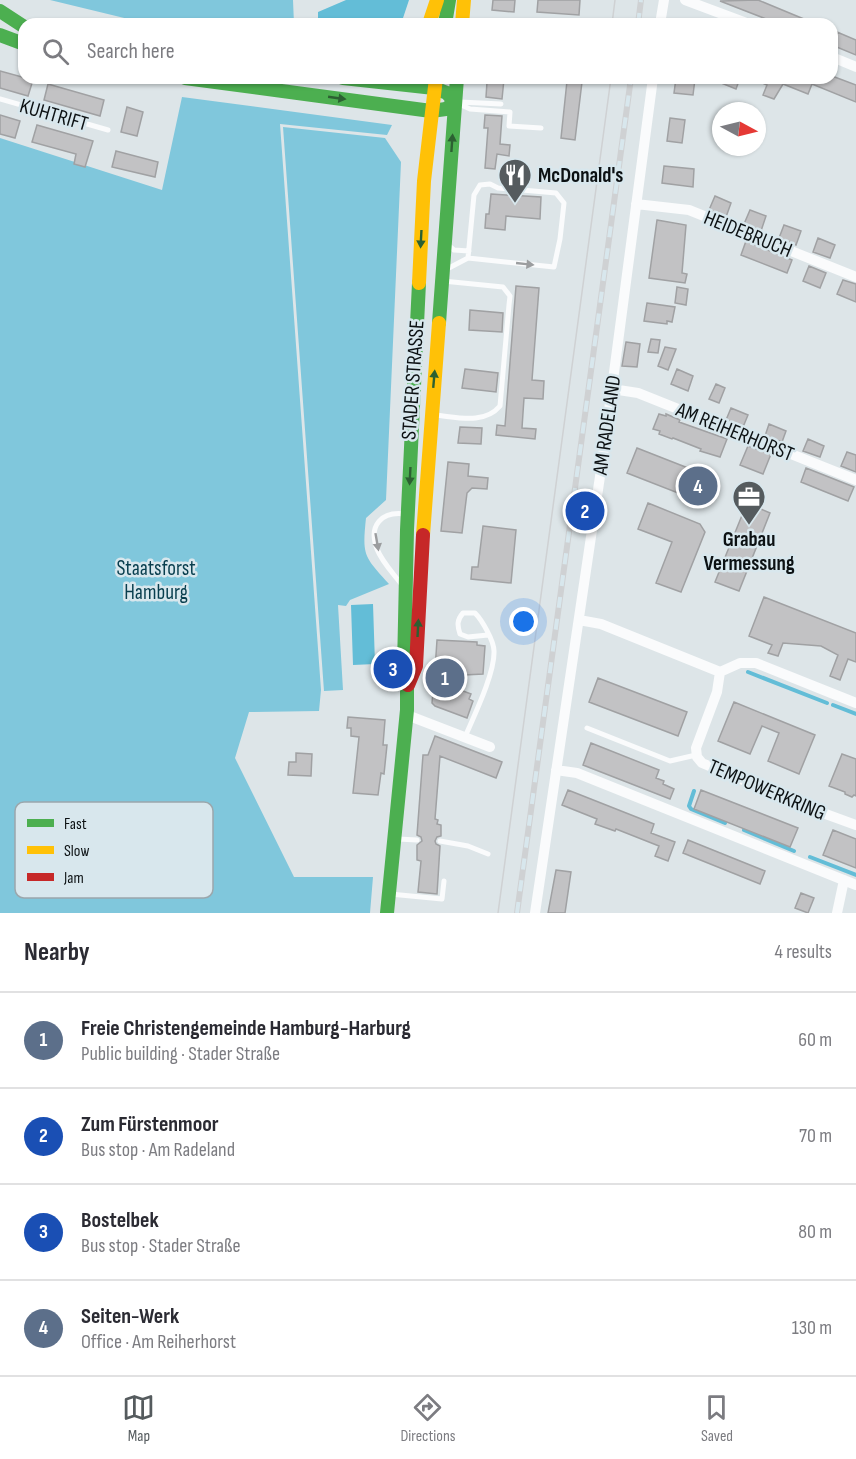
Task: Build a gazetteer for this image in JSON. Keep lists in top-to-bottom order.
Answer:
{
  "streets": {
    "main road": ["STADER STRASSE"],
    "street": [
      "HEIDEBRUCH",
      "AM RADELAND",
      "AM REIHERHORST",
      "TEMPOWERKRING"
    ],
    "lane": ["KUHTRIFT"]
  },
  "crossings": [
    ["HEIDEBRUCH", "AM RADELAND"],
    ["AM RADELAND", "AM REIHERHORST"]
  ],
  "parks": ["Staatsforst Hamburg"],
  "places": {
    "restaurant": ["McDonald's"],
    "office": ["Grabau Vermessung"]
  },
  "legend": ["Fast", "Slow", "Jam"],
  "north": "right",
  "page": {
    "search": "Search here",
    "pins": [
      "4",
      "2",
      "3",
      "1"
    ],
    "heading": ["Nearby", "4 results"],
    "list": [
      {
        "mark": "1",
        "name": "Freie Christengemeinde Hamburg-Harburg",
        "note": "Public building · Stader Straße",
        "value": "60 m"
      },
      {
        "mark": "2",
        "name": "Zum Fürstenmoor",
        "note": "Bus stop · Am Radeland",
        "value": "70 m"
      },
      {
        "mark": "3",
        "name": "Bostelbek",
        "note": "Bus stop · Stader Straße",
        "value": "80 m"
      },
      {
        "mark": "4",
        "name": "Seiten-Werk",
        "note": "Office · Am Reiherhorst",
        "value": "130 m"
      }
    ],
    "nav": ["Map", "Directions", "Saved"]
  }
}
